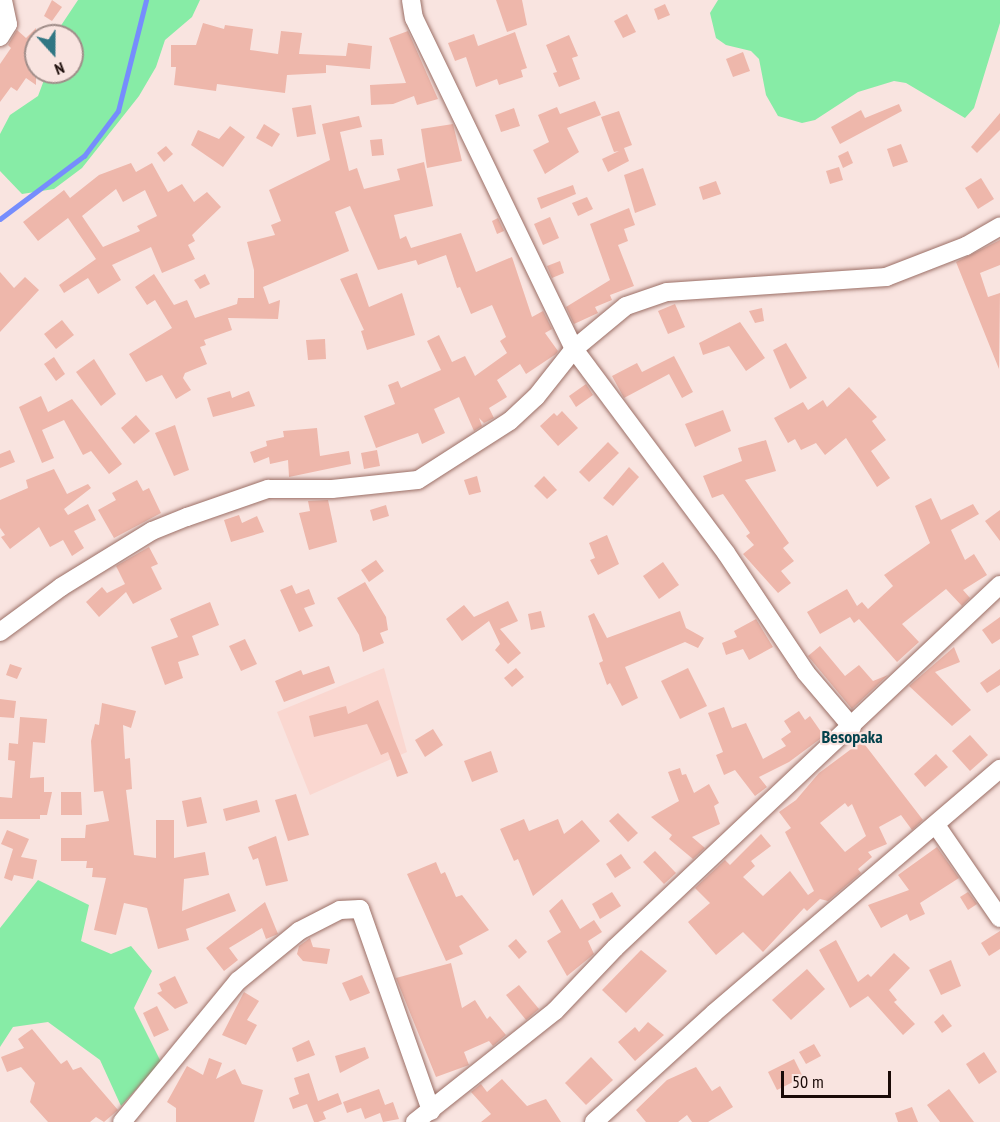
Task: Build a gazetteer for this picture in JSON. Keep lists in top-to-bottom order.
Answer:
{
  "districts": ["Besopaka"],
  "scale_bar": "50 m",
  "north": "bottom"
}
